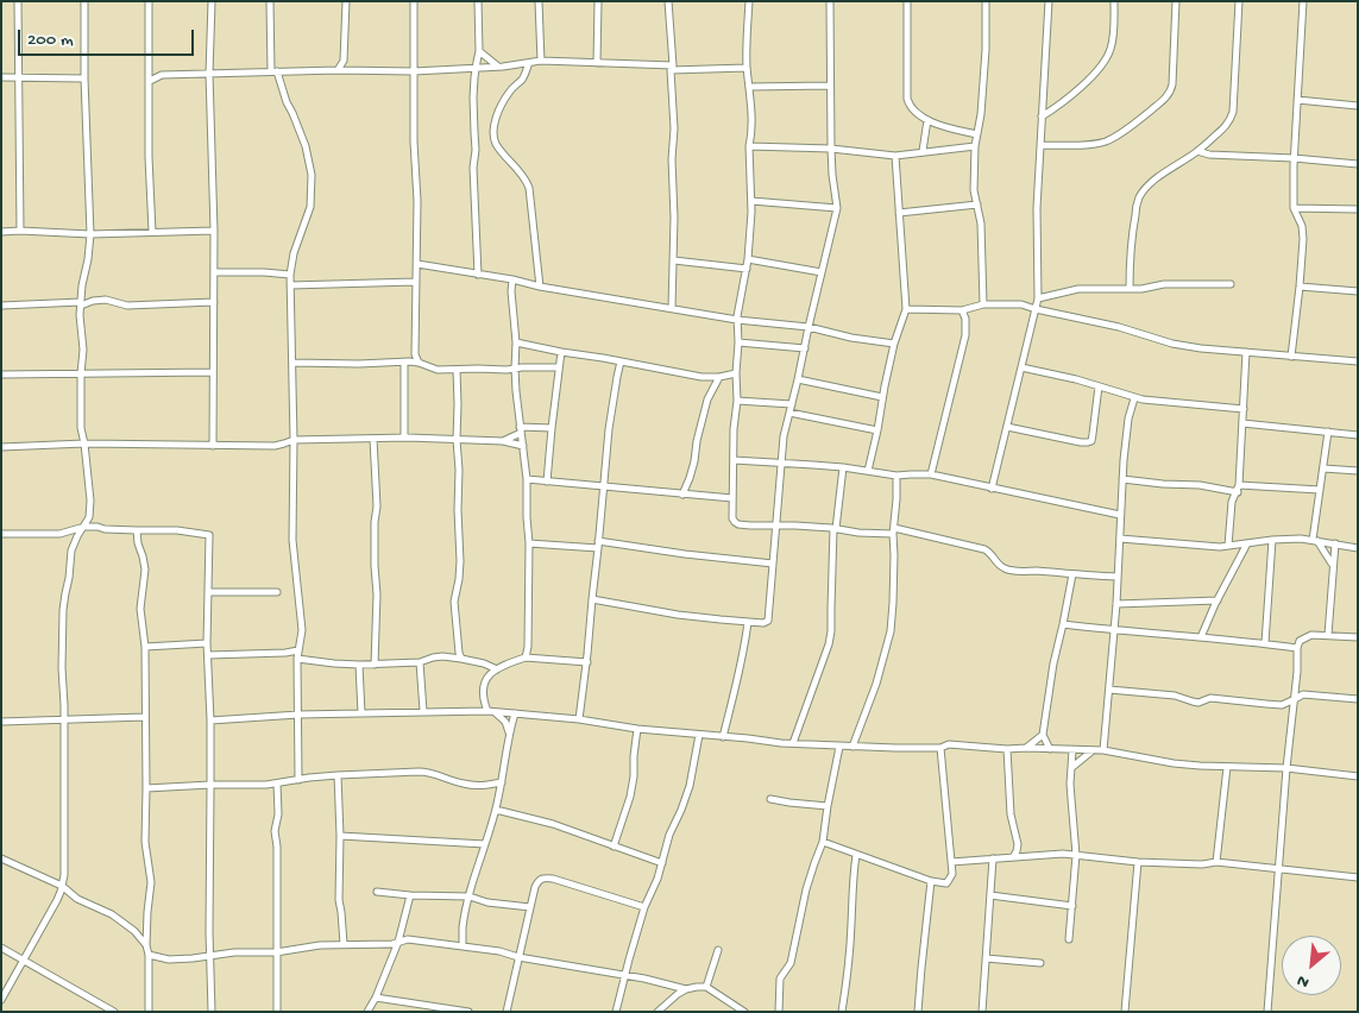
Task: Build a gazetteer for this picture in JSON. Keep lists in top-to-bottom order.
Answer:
{
  "scale_bar": "200 m",
  "north": "bottom left"
}
